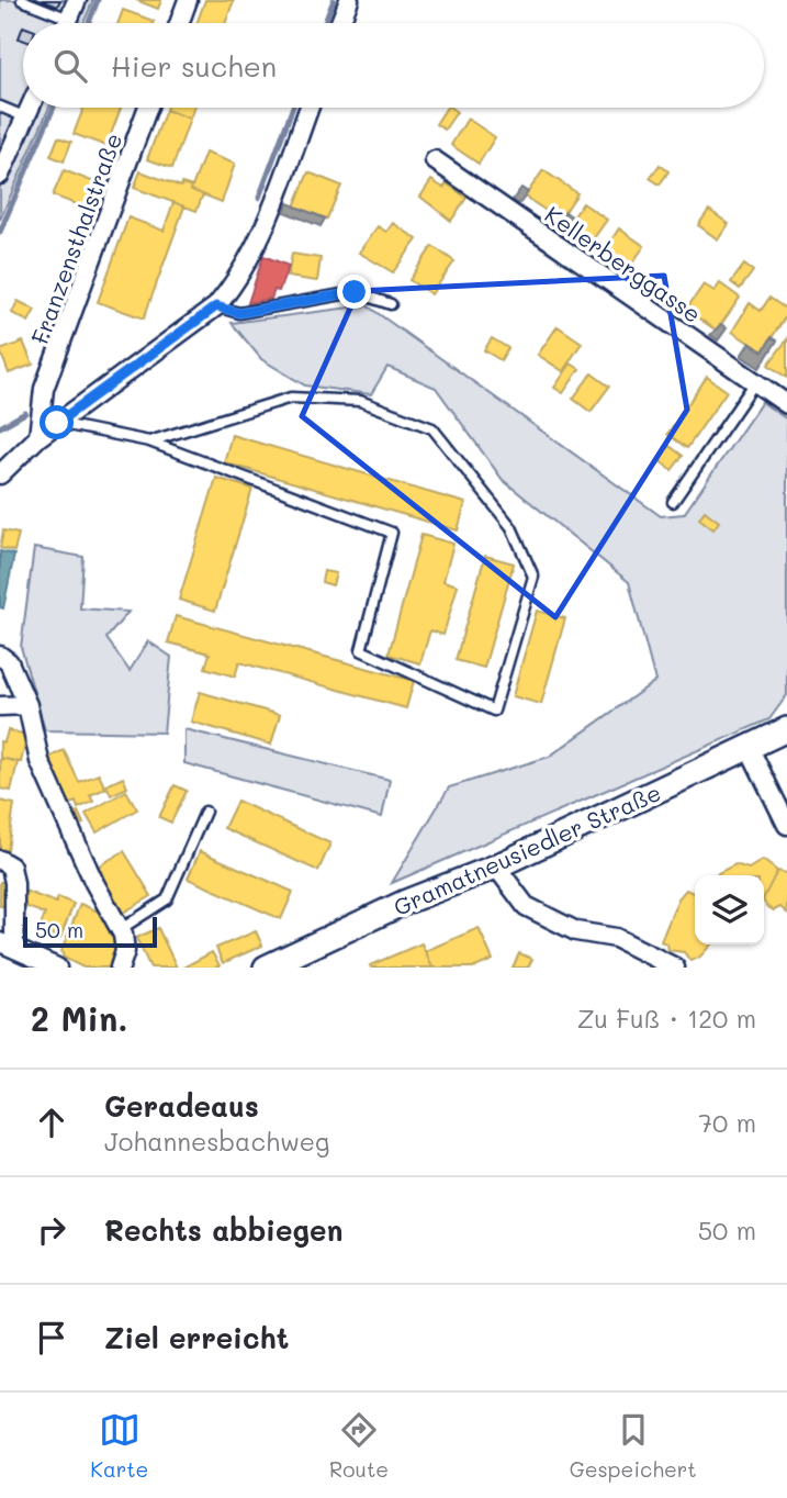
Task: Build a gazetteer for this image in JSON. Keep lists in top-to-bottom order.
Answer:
{
  "streets": {
    "main road": ["Gramatneusiedler Straße"],
    "street": ["Franzensthalstraße", "Kellerberggasse"]
  },
  "scale_bar": "50 m",
  "page": {
    "search": "Hier suchen",
    "scale": "50 m",
    "heading": ["2 Min.", "Zu Fuß · 120 m"],
    "list": [
      ["Geradeaus", "Johannesbachweg", "70 m"],
      ["Rechts abbiegen", "50 m"],
      "Ziel erreicht"
    ],
    "nav": ["Karte", "Route", "Gespeichert"]
  }
}
